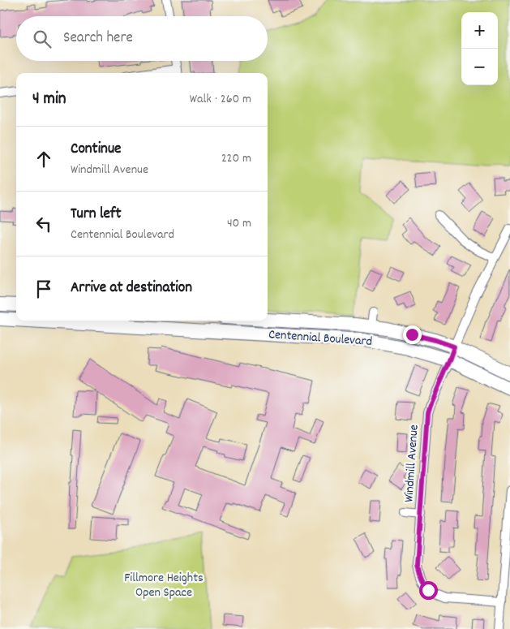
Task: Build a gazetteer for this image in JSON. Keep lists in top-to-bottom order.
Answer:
{
  "streets": {
    "main road": ["Centennial Boulevard"],
    "street": ["Windmill Avenue"]
  },
  "crossings": [
    ["Centennial Boulevard", "Windmill Avenue"]
  ],
  "parks": ["Fillmore Heights Open Space"],
  "page": {
    "map_buttons": ["+", "−"],
    "search": "Search here",
    "heading": ["4 min", "Walk · 260 m"],
    "list": [
      ["Continue", "Windmill Avenue", "220 m"],
      ["Turn left", "Centennial Boulevard", "40 m"],
      "Arrive at destination"
    ]
  }
}
